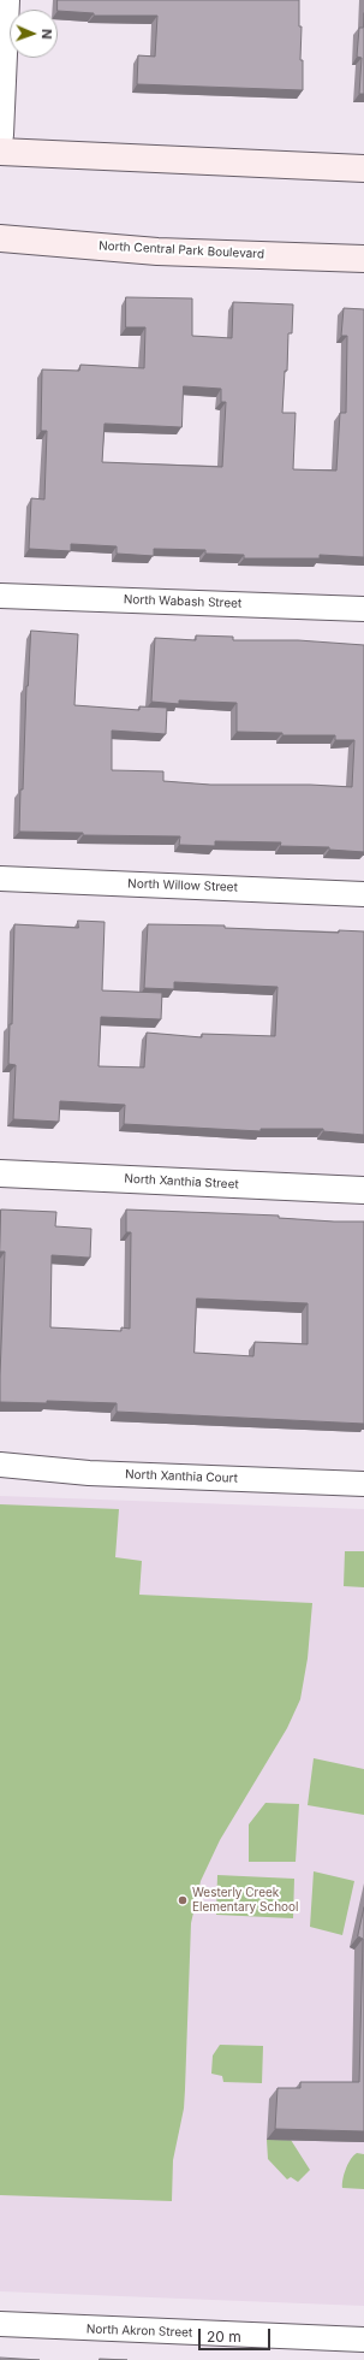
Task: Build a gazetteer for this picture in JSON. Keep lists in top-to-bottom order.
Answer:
{
  "streets": {
    "main road": ["North Central Park Boulevard"],
    "street": [
      "North Wabash Street",
      "North Willow Street",
      "North Xanthia Street",
      "North Xanthia Court",
      "North Akron Street"
    ]
  },
  "places": ["Westerly Creek Elementary School"],
  "scale_bar": "20 m",
  "north": "right"
}
